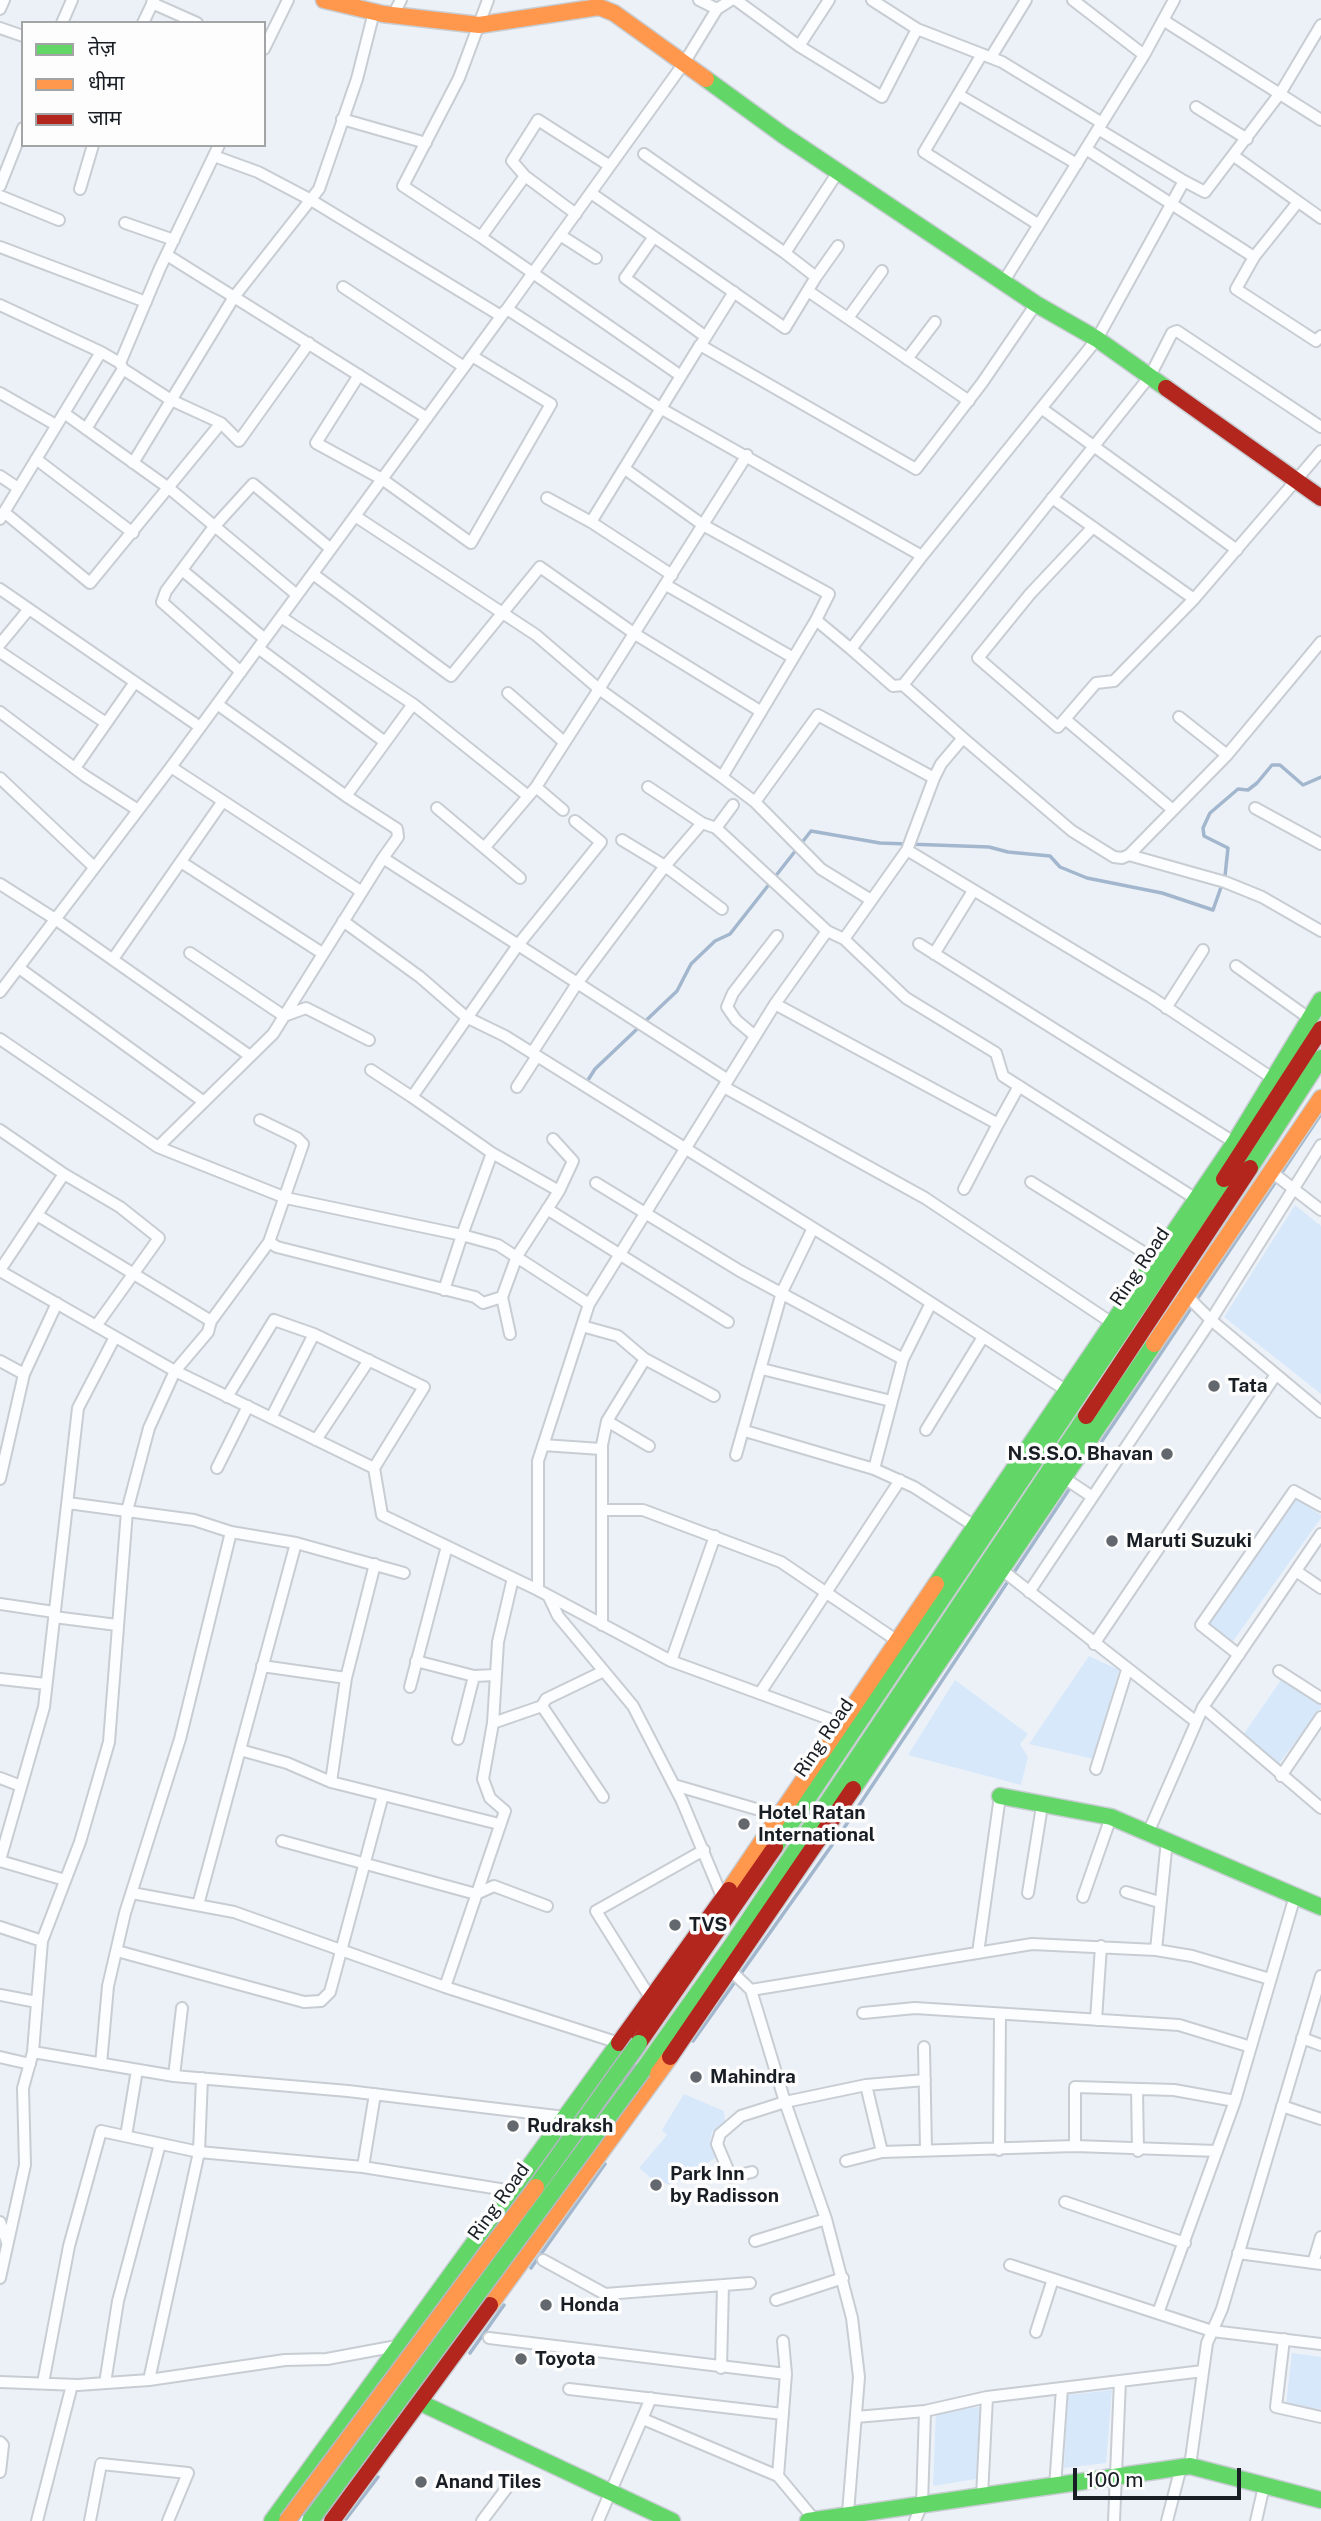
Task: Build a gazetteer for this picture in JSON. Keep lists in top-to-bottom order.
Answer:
{
  "streets": {
    "main road": ["Ring Road"]
  },
  "places": [
    "Tata",
    "N.S.S.O. Bhavan",
    "Maruti Suzuki",
    "Hotel Ratan International",
    "TVS",
    "Mahindra",
    "Rudraksh",
    "Park Inn by Radisson",
    "Honda",
    "Toyota",
    "Anand Tiles"
  ],
  "legend": ["तेज़", "धीमा", "जाम"],
  "scale_bar": "100 m"
}
